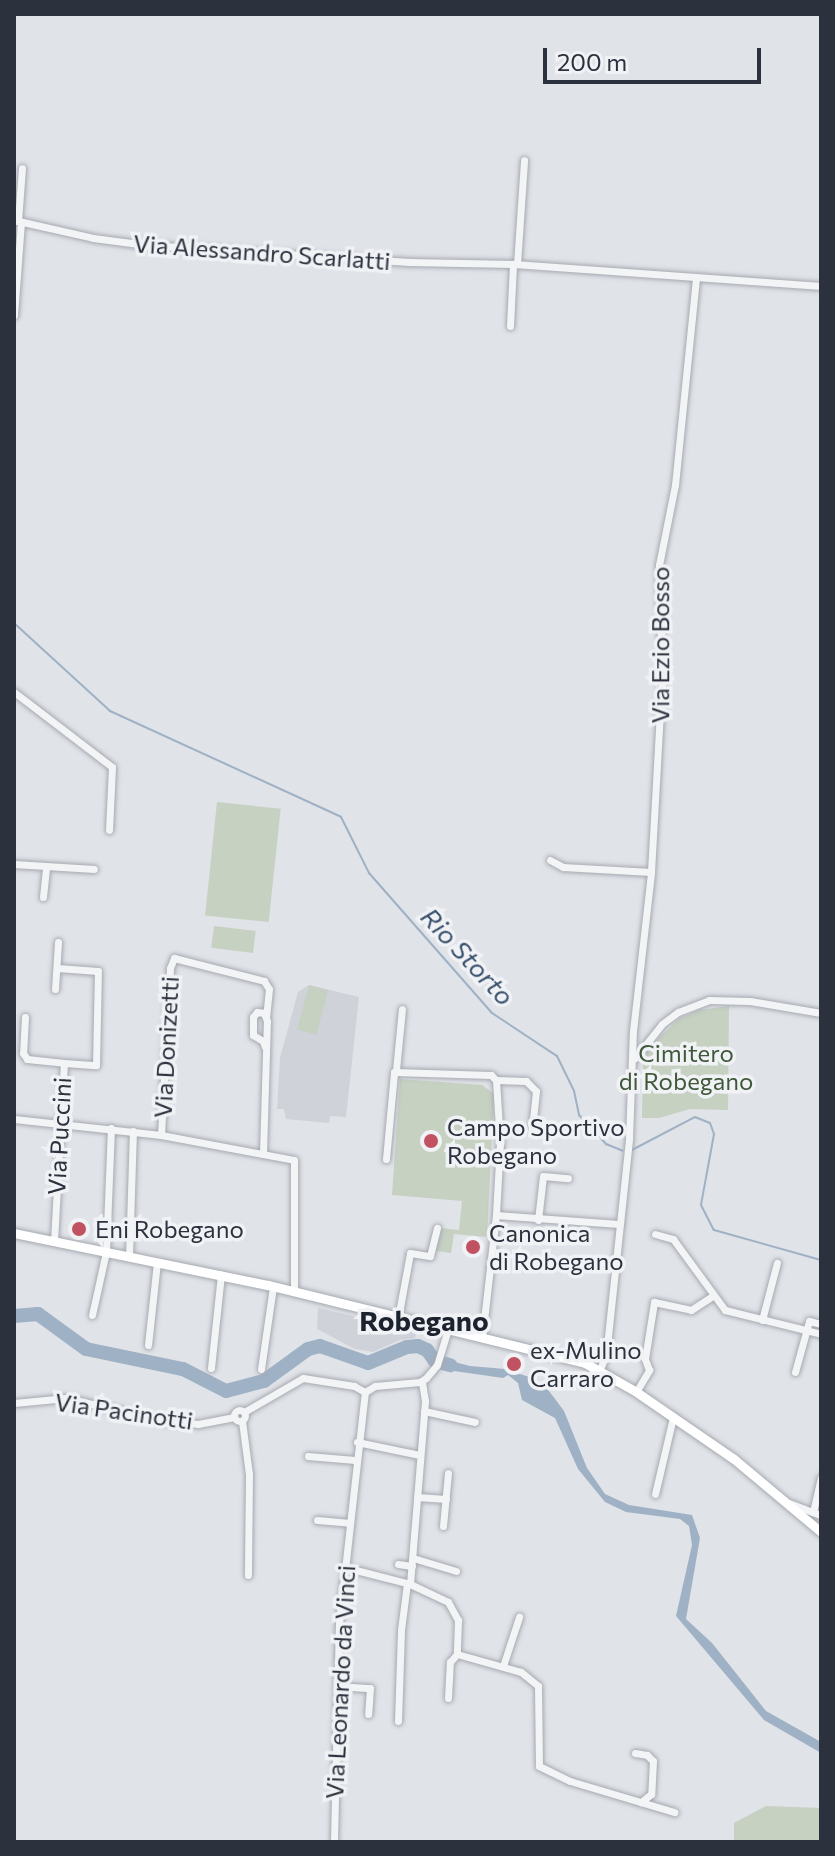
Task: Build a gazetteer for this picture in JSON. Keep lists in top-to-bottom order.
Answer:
{
  "streets": {
    "street": [
      "Via Alessandro Scarlatti",
      "Via Ezio Bosso",
      "Via Donizetti",
      "Via Puccini",
      "Via Pacinotti",
      "Via Leonardo da Vinci"
    ]
  },
  "crossings": [
    ["Via Alessandro Scarlatti", "Via Ezio Bosso"],
    ["Via Donizetti", "Via Puccini"],
    ["Via Pacinotti", "Via Leonardo da Vinci"]
  ],
  "districts": ["Robegano"],
  "water": ["Rio Storto"],
  "parks": ["Cimitero di Robegano"],
  "places": [
    "Campo Sportivo Robegano",
    "Eni Robegano",
    "Canonica di Robegano",
    "ex-Mulino Carraro"
  ],
  "scale_bar": "200 m"
}
